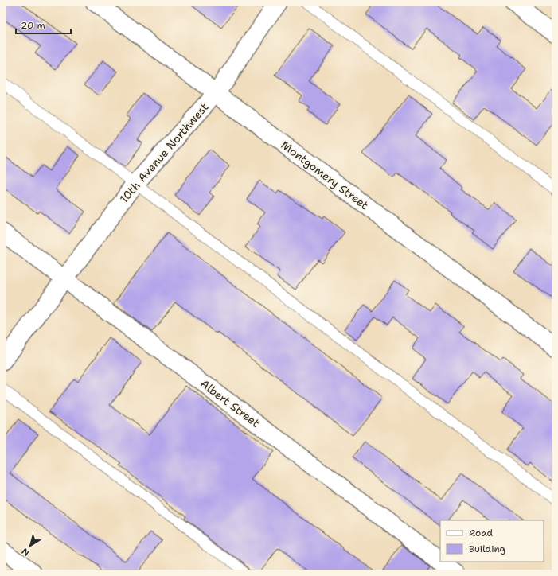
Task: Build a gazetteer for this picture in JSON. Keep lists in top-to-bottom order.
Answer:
{
  "streets": {
    "street": ["10th Avenue Northwest", "Montgomery Street", "Albert Street"]
  },
  "crossings": [
    ["10th Avenue Northwest", "Montgomery Street"],
    ["10th Avenue Northwest", "Albert Street"]
  ],
  "legend": ["Road", "Building"],
  "scale_bar": "20 m",
  "north": "bottom left"
}
